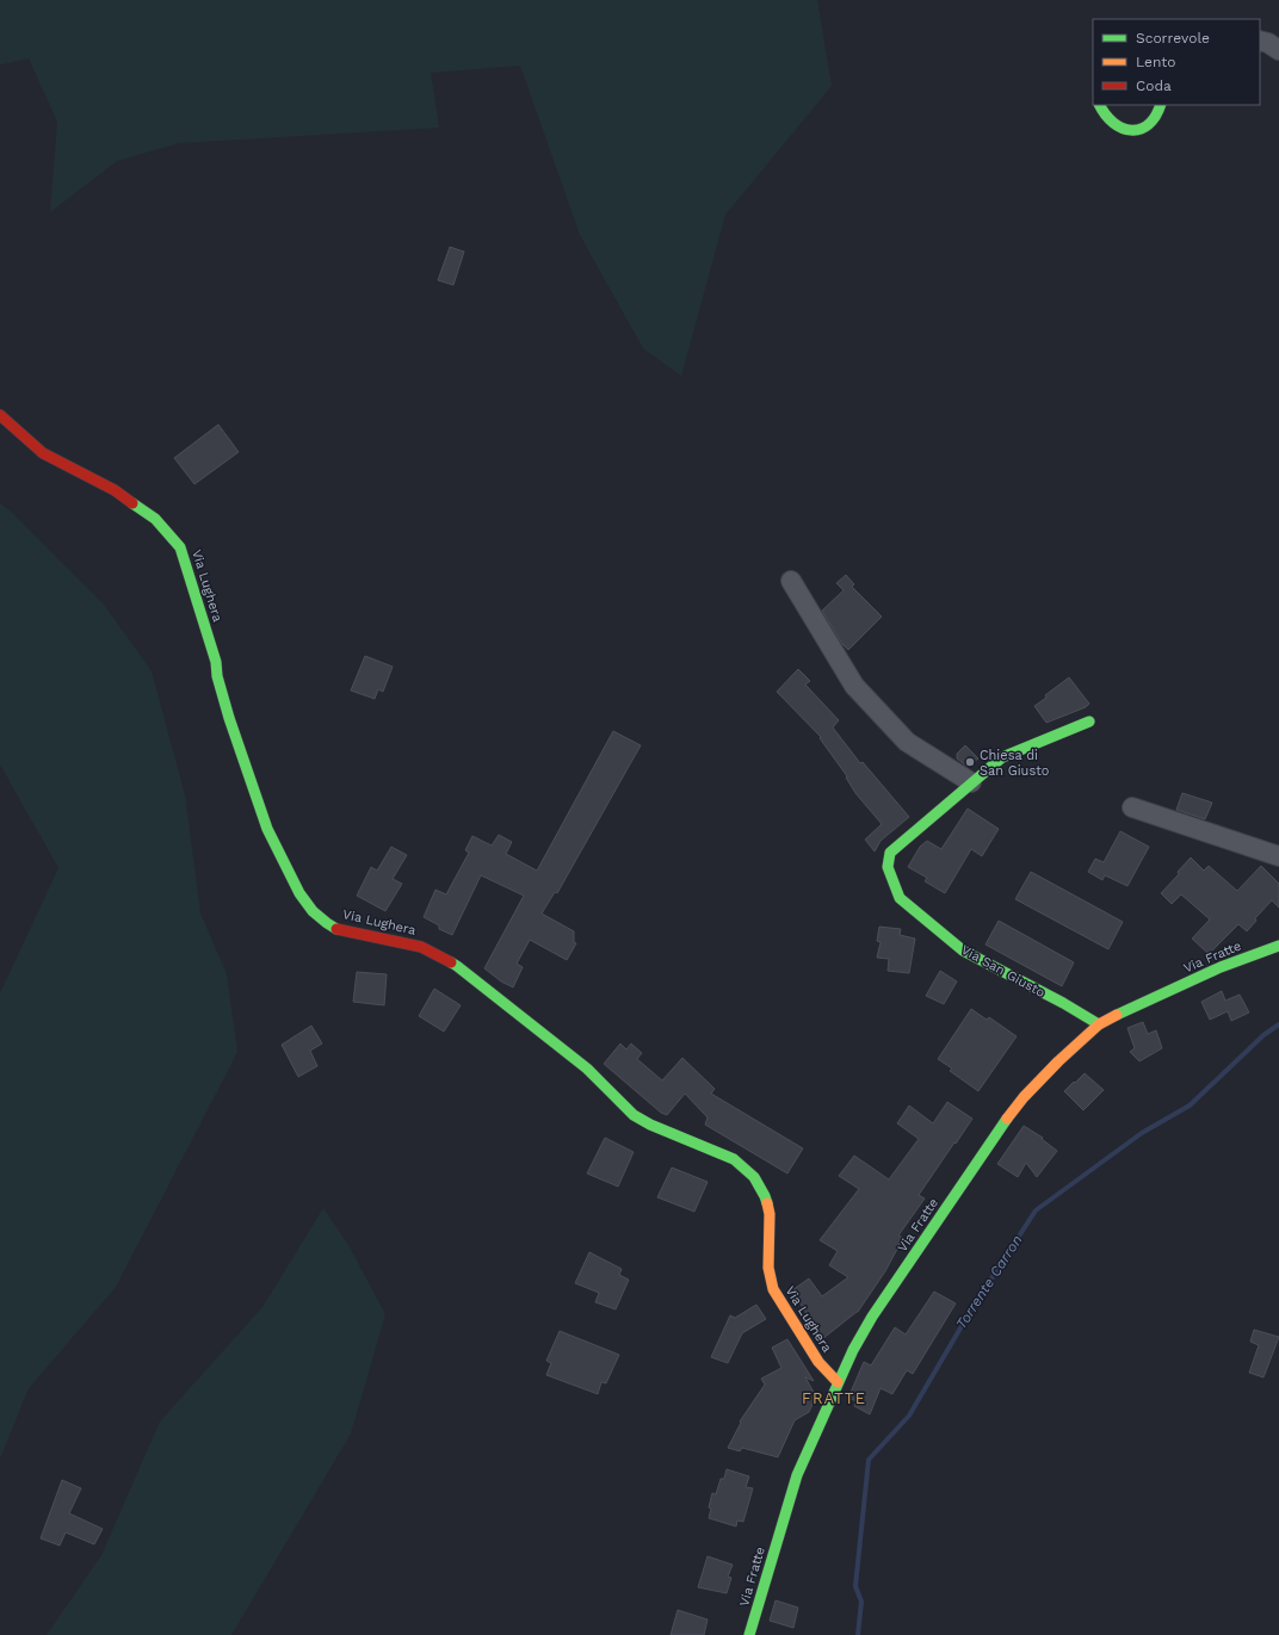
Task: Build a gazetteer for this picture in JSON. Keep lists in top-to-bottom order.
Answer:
{
  "streets": {
    "street": ["Via Lughera", "Via Fratte", "Via San Giusto"]
  },
  "crossings": [
    ["Via Lughera", "Via Fratte"],
    ["Via Fratte", "Via San Giusto"]
  ],
  "districts": ["FRATTE"],
  "water": ["Torrente Carron"],
  "places": ["Chiesa di San Giusto"],
  "legend": ["Scorrevole", "Lento", "Coda"]
}
